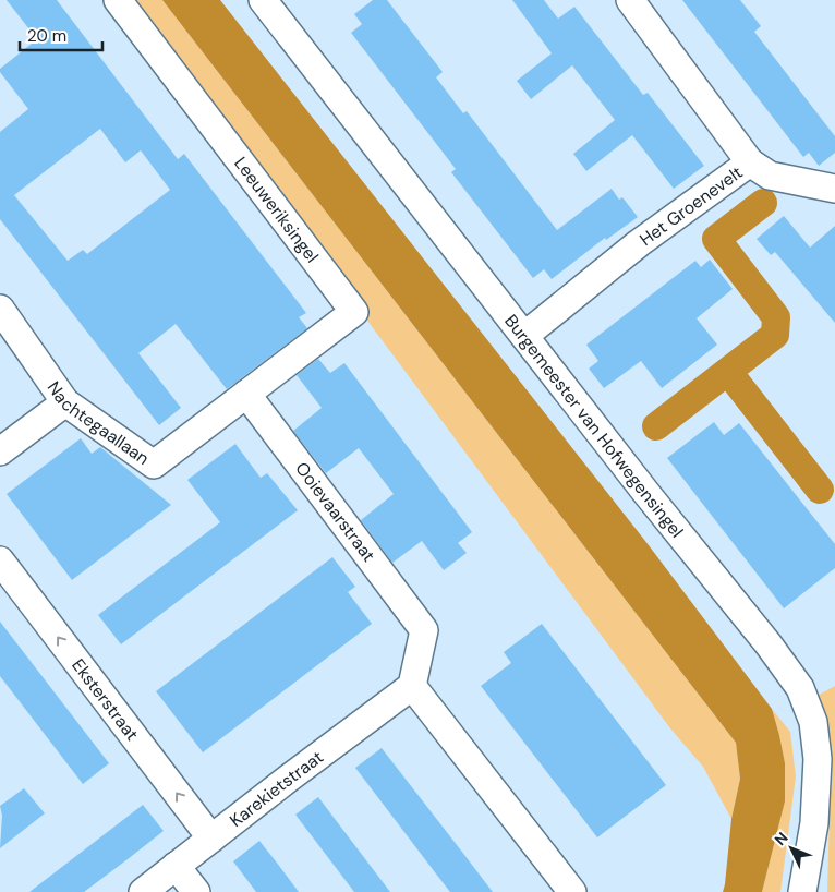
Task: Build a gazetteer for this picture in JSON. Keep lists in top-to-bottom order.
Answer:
{
  "streets": {
    "street": [
      "Het Groenevelt",
      "Leeuweriksingel",
      "Nachtegaallaan",
      "Burgemeester van Hofwegensingel",
      "Ooievaarstraat",
      "Eksterstraat",
      "Karekietstraat"
    ]
  },
  "crossings": [
    ["Het Groenevelt", "Burgemeester van Hofwegensingel"],
    ["Leeuweriksingel", "Nachtegaallaan"],
    ["Leeuweriksingel", "Ooievaarstraat"],
    ["Nachtegaallaan", "Ooievaarstraat"],
    ["Ooievaarstraat", "Karekietstraat"],
    ["Eksterstraat", "Karekietstraat"]
  ],
  "one_way": ["Eksterstraat"],
  "scale_bar": "20 m",
  "north": "top left"
}
